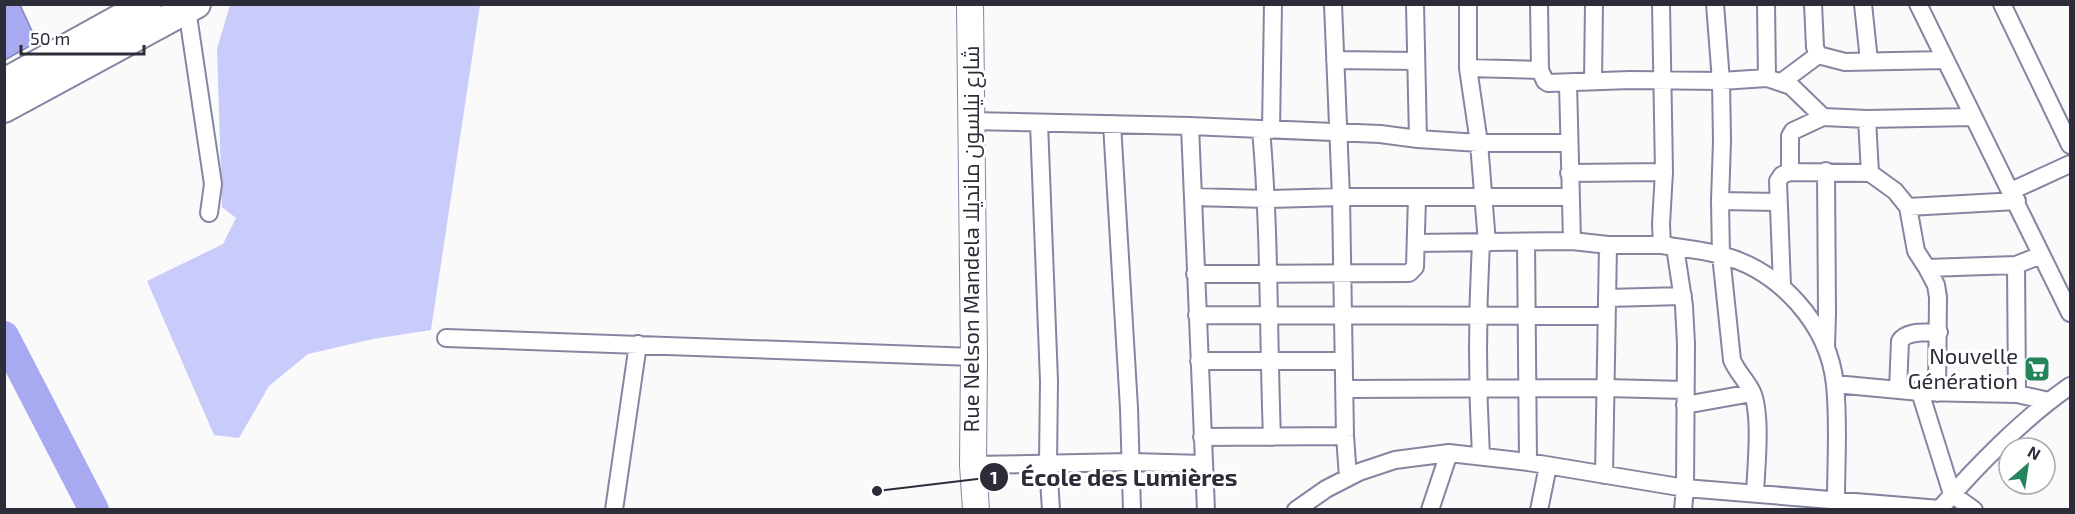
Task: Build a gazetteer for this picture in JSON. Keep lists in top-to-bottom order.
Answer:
{
  "streets": {
    "main road": ["Rue Nelson Mandela شارع نيلسون مانديلا"]
  },
  "places": {
    "supermarket": ["Nouvelle Génération"],
    "other": ["École des Lumières"]
  },
  "scale_bar": "50 m",
  "north": "top right"
}
